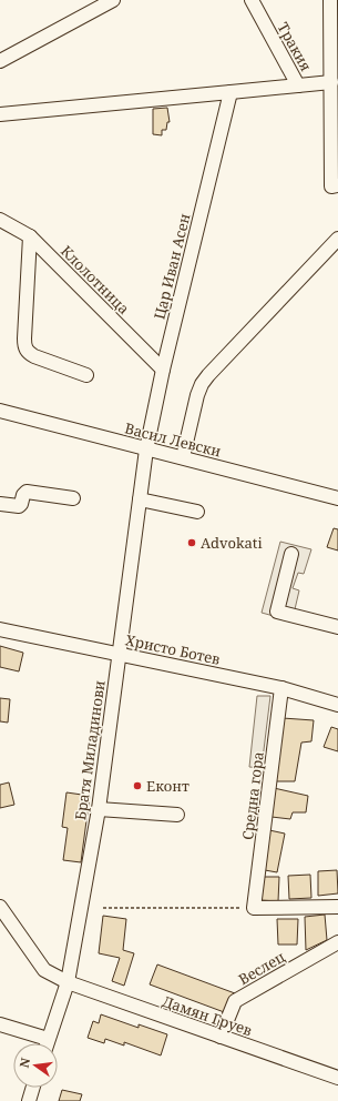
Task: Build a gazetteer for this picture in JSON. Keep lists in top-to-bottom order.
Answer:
{
  "streets": {
    "street": [
      "Тракия",
      "Цар Иван Асен",
      "Клолотница",
      "Васил Левски",
      "Христо Ботев",
      "Братя Миладинови",
      "Средна гора",
      "Веслец",
      "Дамян Груев"
    ]
  },
  "crossings": [
    ["Цар Иван Асен", "Клолотница"],
    ["Цар Иван Асен", "Васил Левски"],
    ["Цар Иван Асен", "Братя Миладинови"],
    ["Васил Левски", "Братя Миладинови"],
    ["Христо Ботев", "Братя Миладинови"],
    ["Христо Ботев", "Средна гора"],
    ["Братя Миладинови", "Дамян Груев"],
    ["Веслец", "Дамян Груев"]
  ],
  "places": ["Advokati", "Еконт"],
  "north": "left"
}
